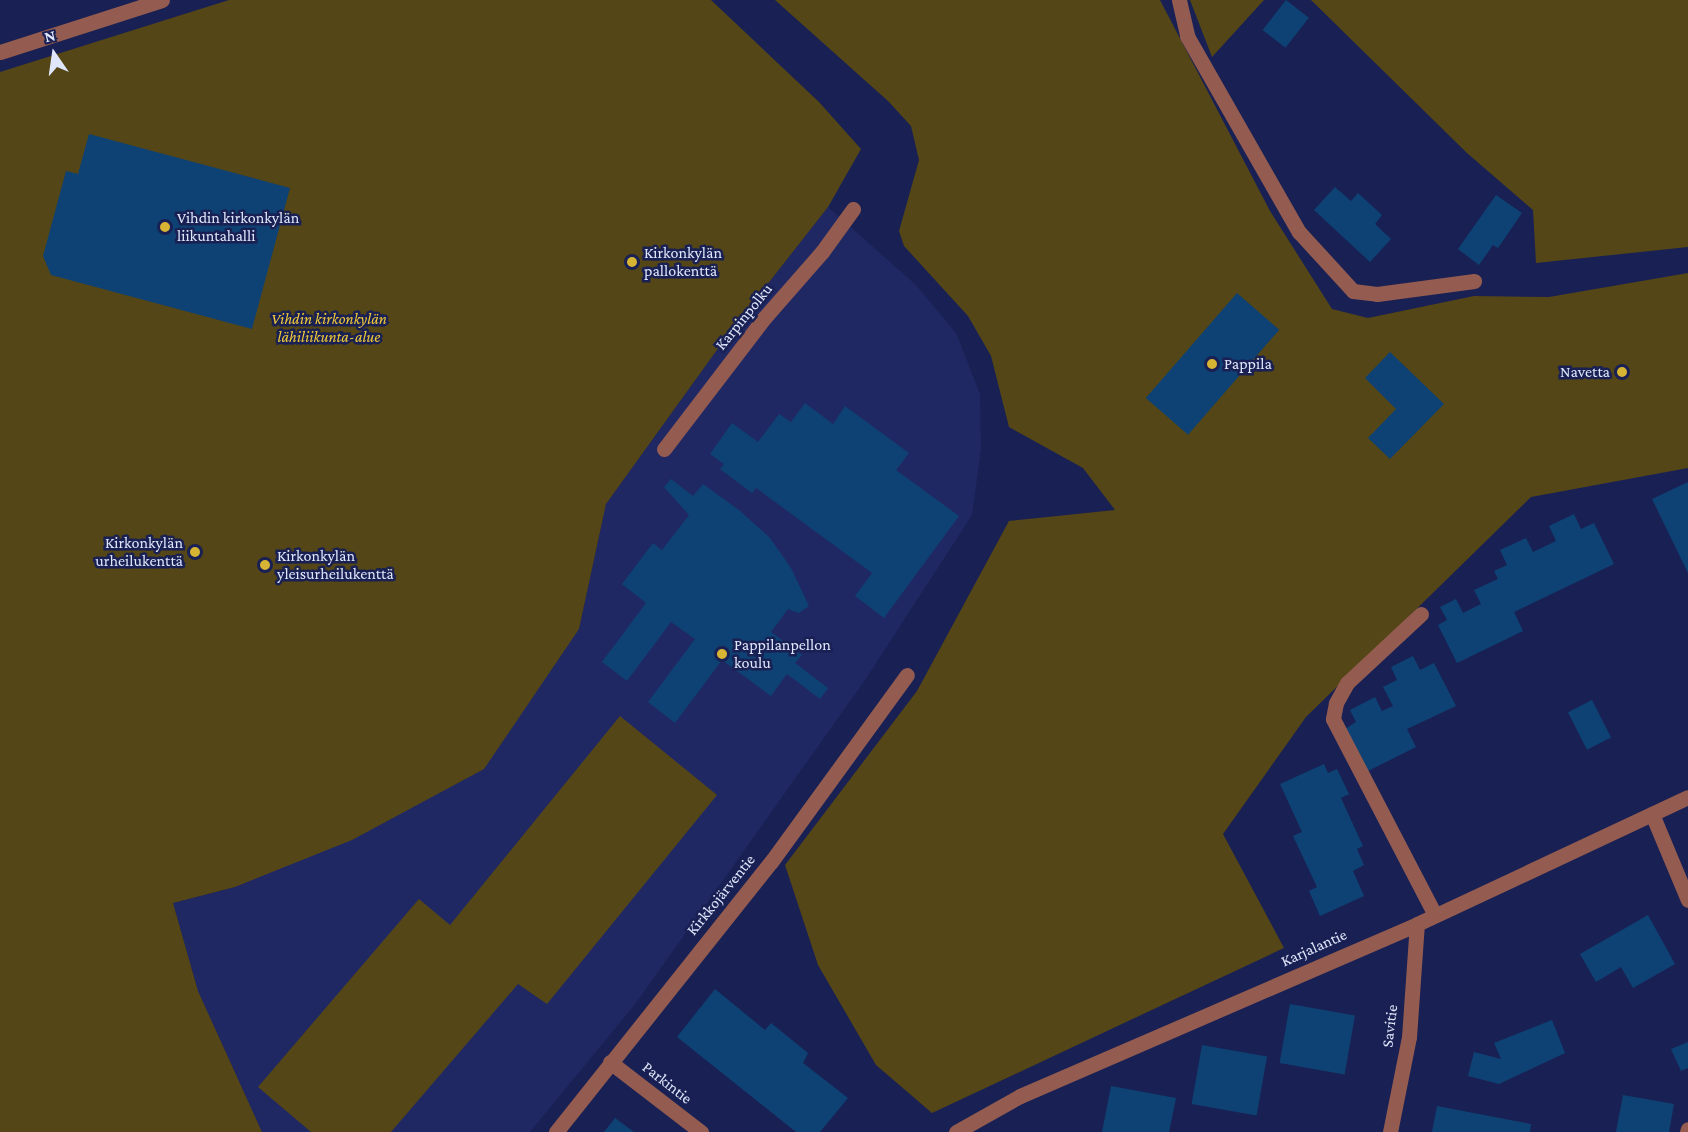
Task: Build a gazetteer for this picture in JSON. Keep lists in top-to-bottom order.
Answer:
{
  "streets": {
    "street": [
      "Karpinpolku",
      "Kirkkojärventie",
      "Karjalantie",
      "Savitie",
      "Parkintie"
    ]
  },
  "crossings": [
    ["Kirkkojärventie", "Parkintie"],
    ["Karjalantie", "Savitie"]
  ],
  "parks": ["Vihdin kirkonkylän lähiliikunta-alue"],
  "places": [
    "Vihdin kirkonkylän liikuntahalli",
    "Kirkonkylän pallokenttä",
    "Pappila",
    "Navetta",
    "Kirkonkylän urheilukenttä",
    "Kirkonkylän yleisurheilukenttä",
    "Pappilanpellon koulu"
  ],
  "north": "top"
}
